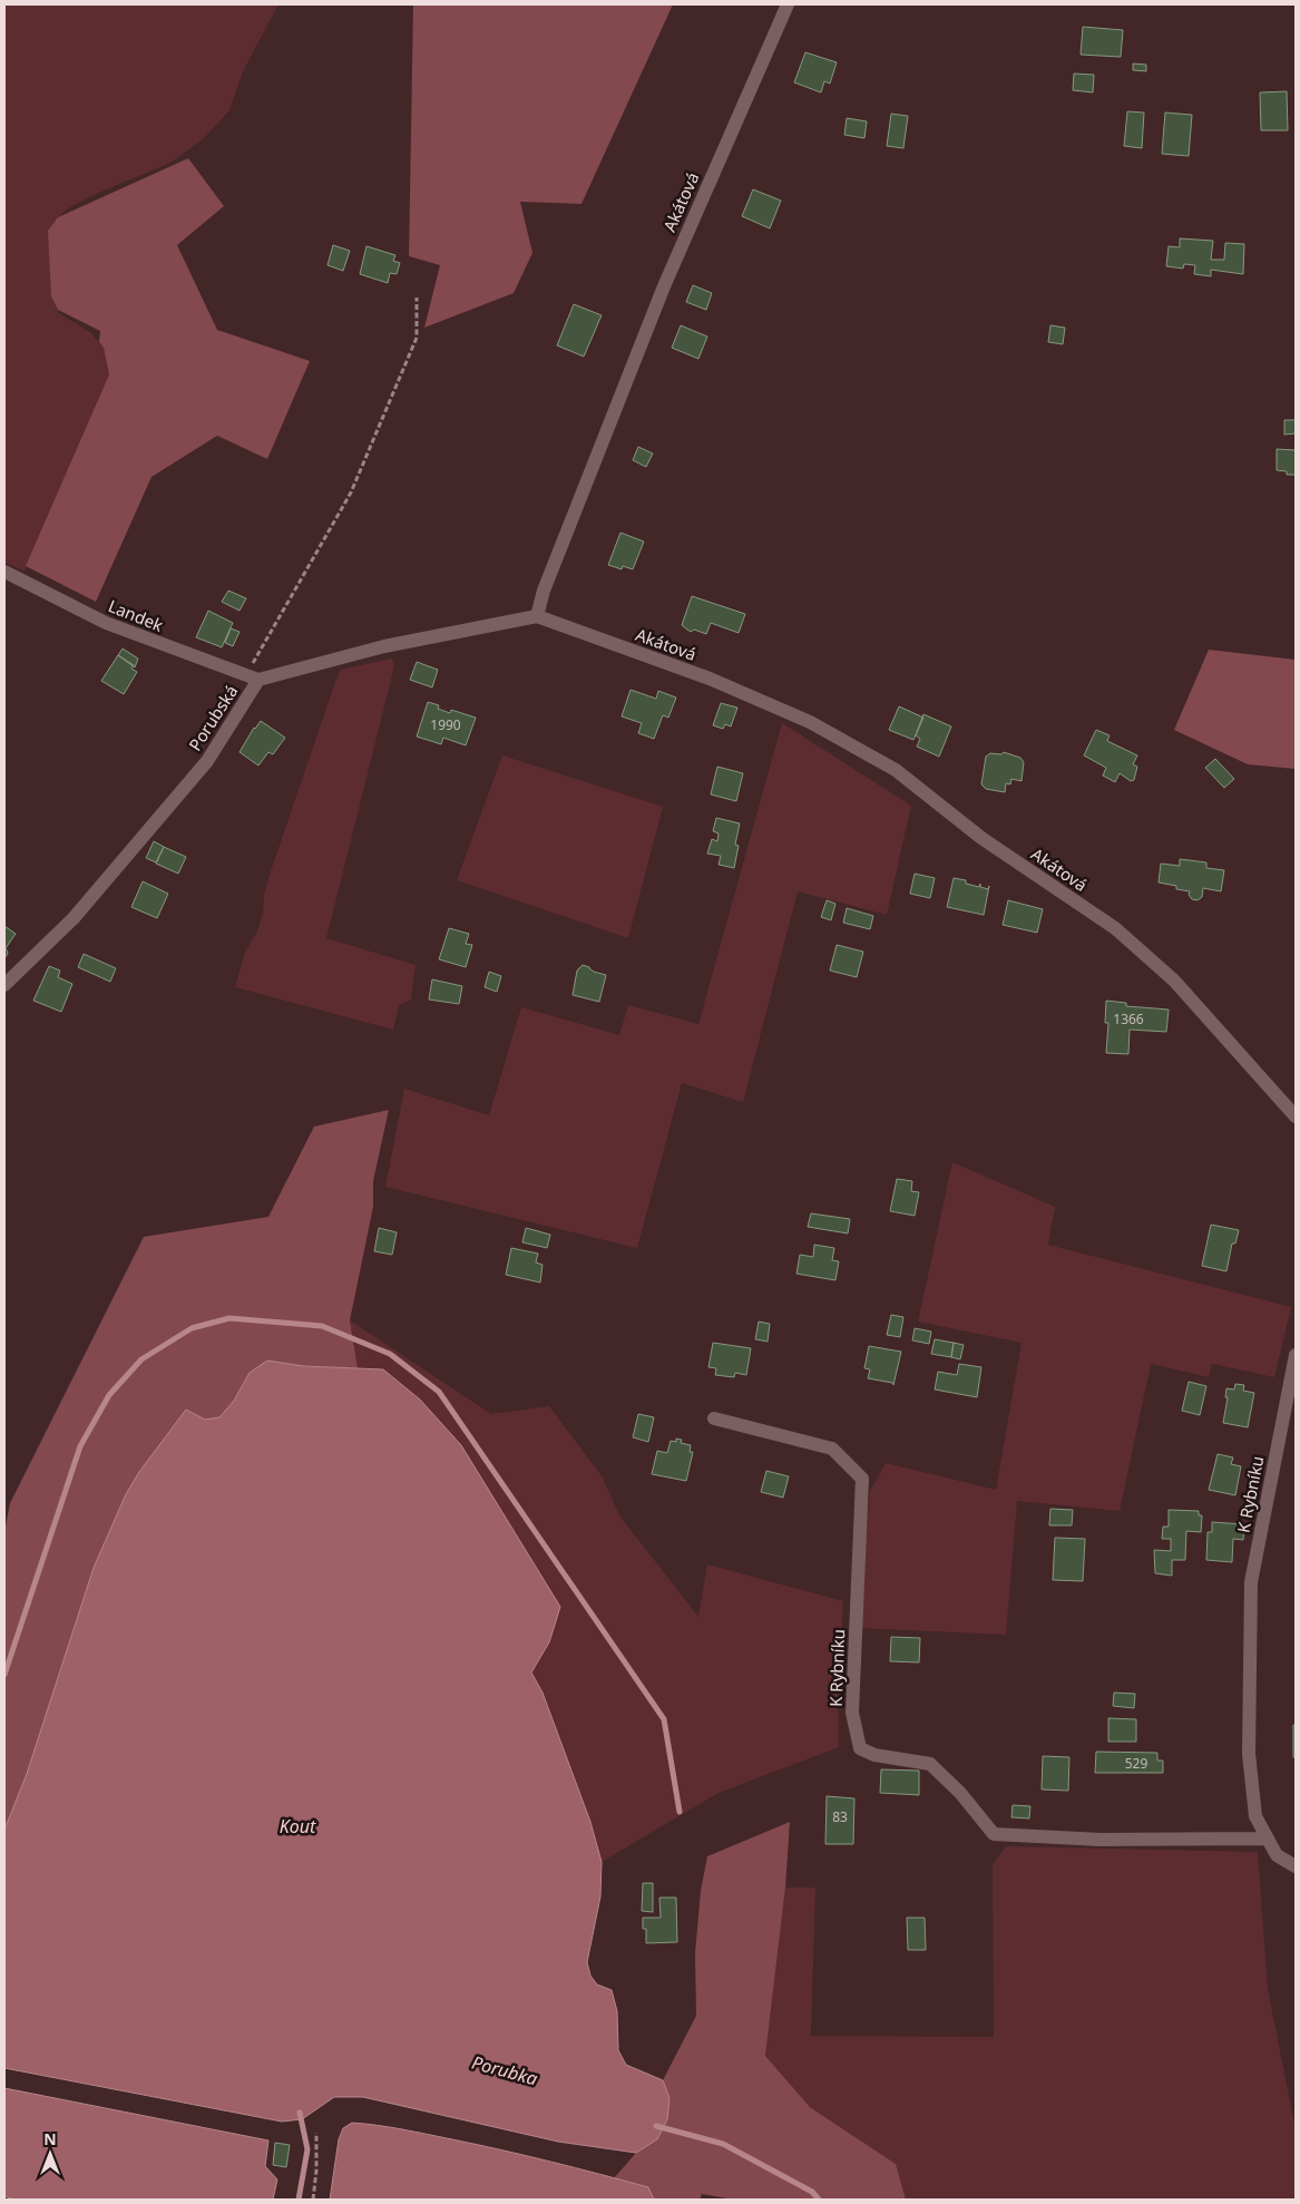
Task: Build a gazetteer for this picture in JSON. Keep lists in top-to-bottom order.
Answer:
{
  "streets": {
    "street": [
      "Akátová",
      "Landek",
      "Porubská",
      "K Rybníku"
    ]
  },
  "crossings": [
    ["Akátová", "Porubská"],
    ["Landek", "Porubská"]
  ],
  "water": ["Kout", "Porubka"],
  "house_numbers": [
    "1990",
    "1366",
    "529",
    "83"
  ],
  "north": "top"
}
